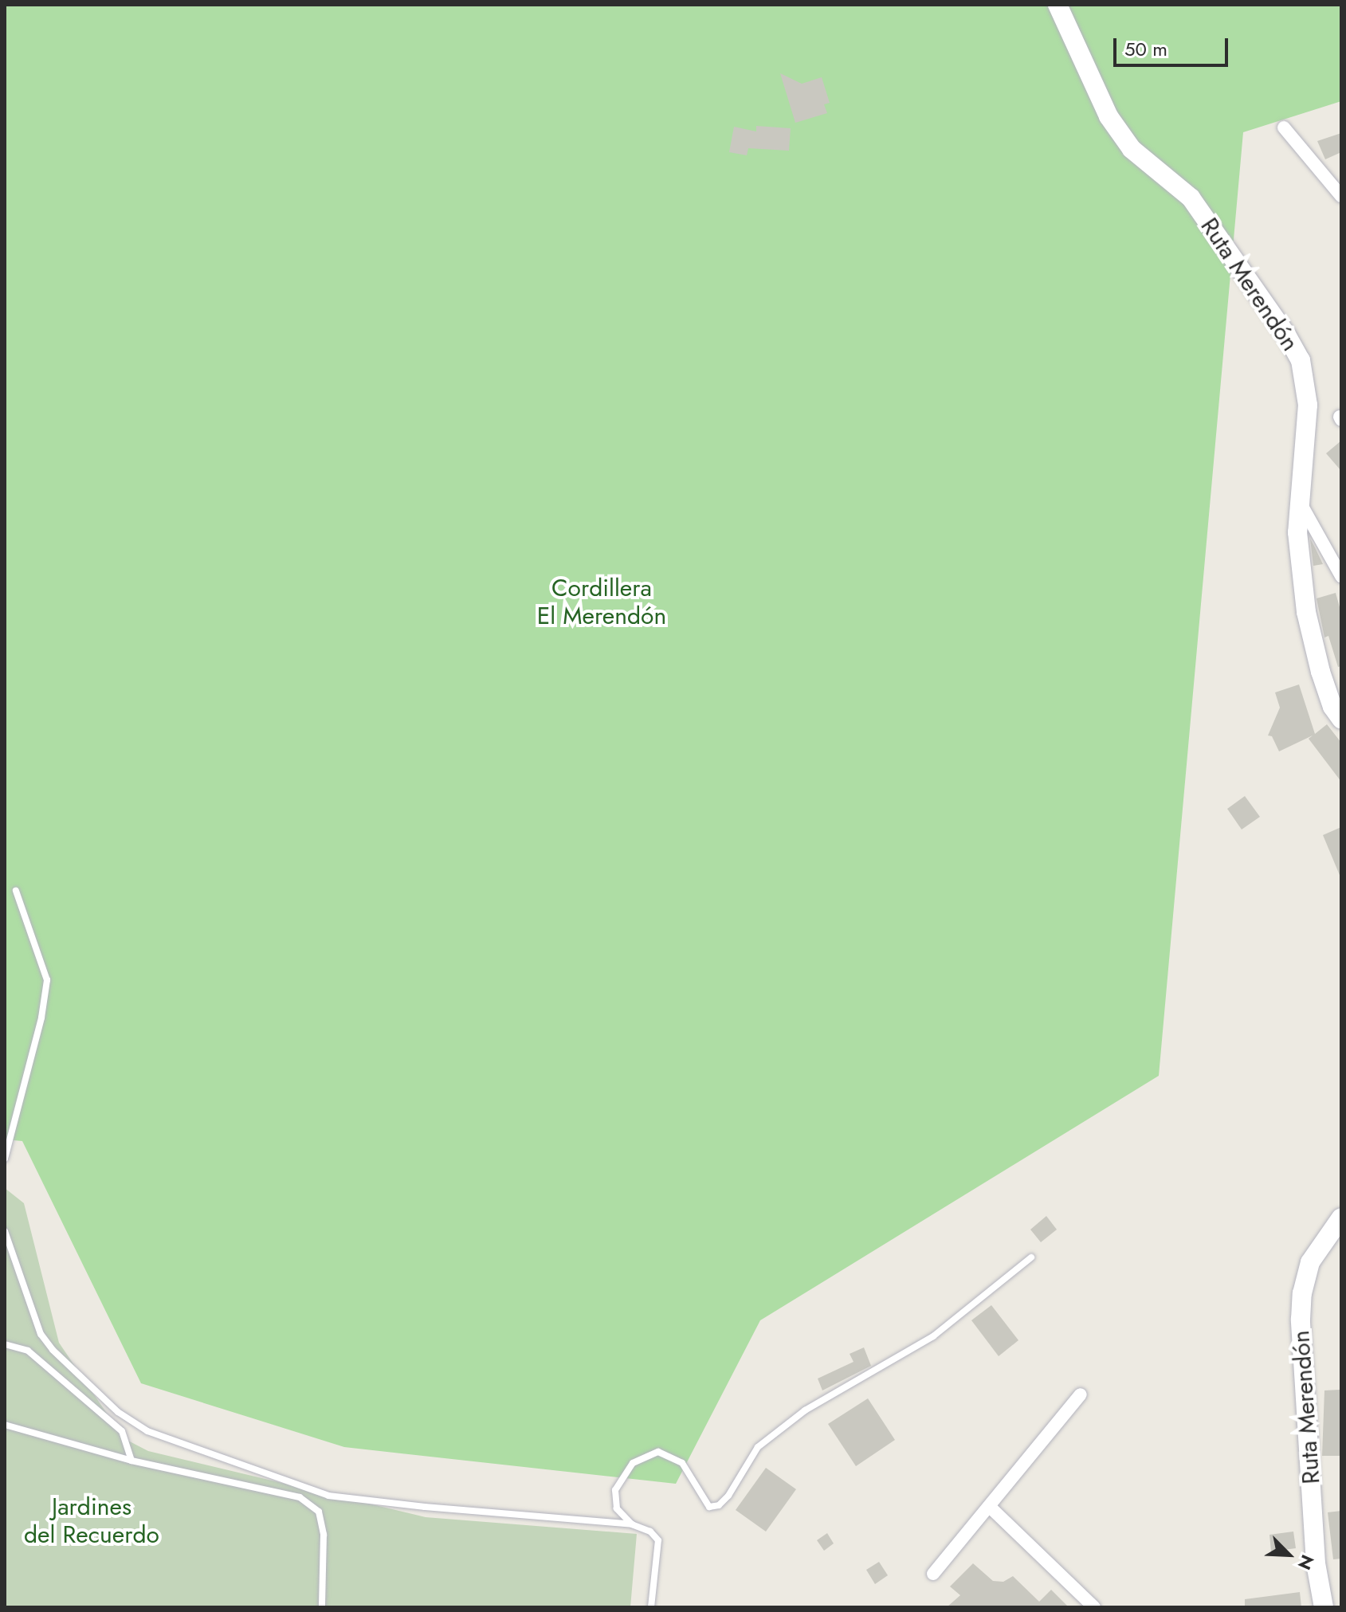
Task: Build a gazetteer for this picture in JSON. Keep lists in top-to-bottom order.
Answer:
{
  "streets": {
    "street": ["Ruta Merendón"]
  },
  "parks": ["Cordillera El Merendón", "Jardines del Recuerdo"],
  "scale_bar": "50 m",
  "north": "bottom right"
}
